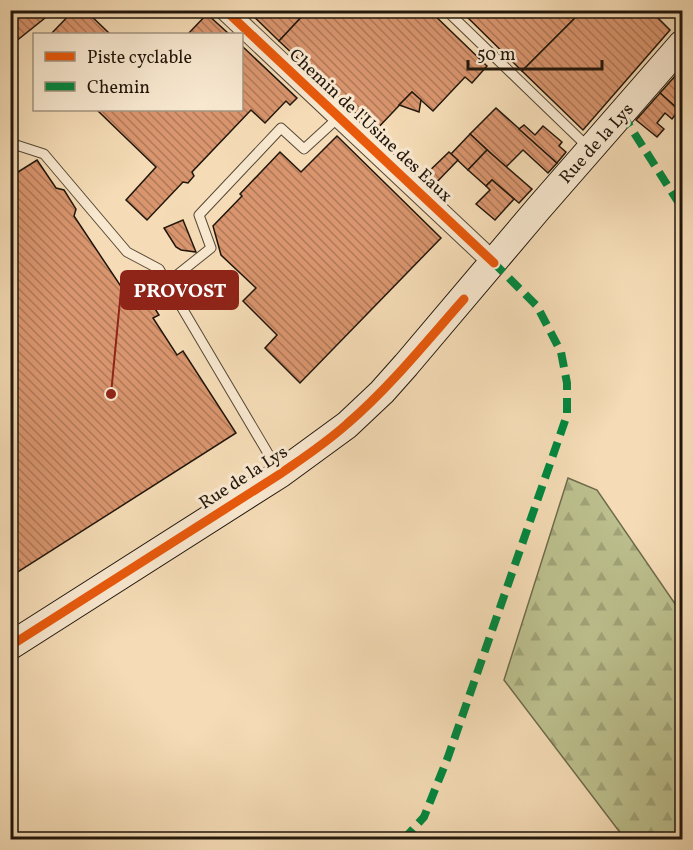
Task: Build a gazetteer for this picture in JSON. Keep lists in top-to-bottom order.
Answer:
{
  "streets": {
    "main road": ["Rue de la Lys"],
    "street": ["Chemin de l'Usine des Eaux"]
  },
  "crossings": [
    ["Chemin de l'Usine des Eaux", "Rue de la Lys"]
  ],
  "places": ["PROVOST"],
  "legend": ["Piste cyclable", "Chemin"],
  "scale_bar": "50 m"
}
